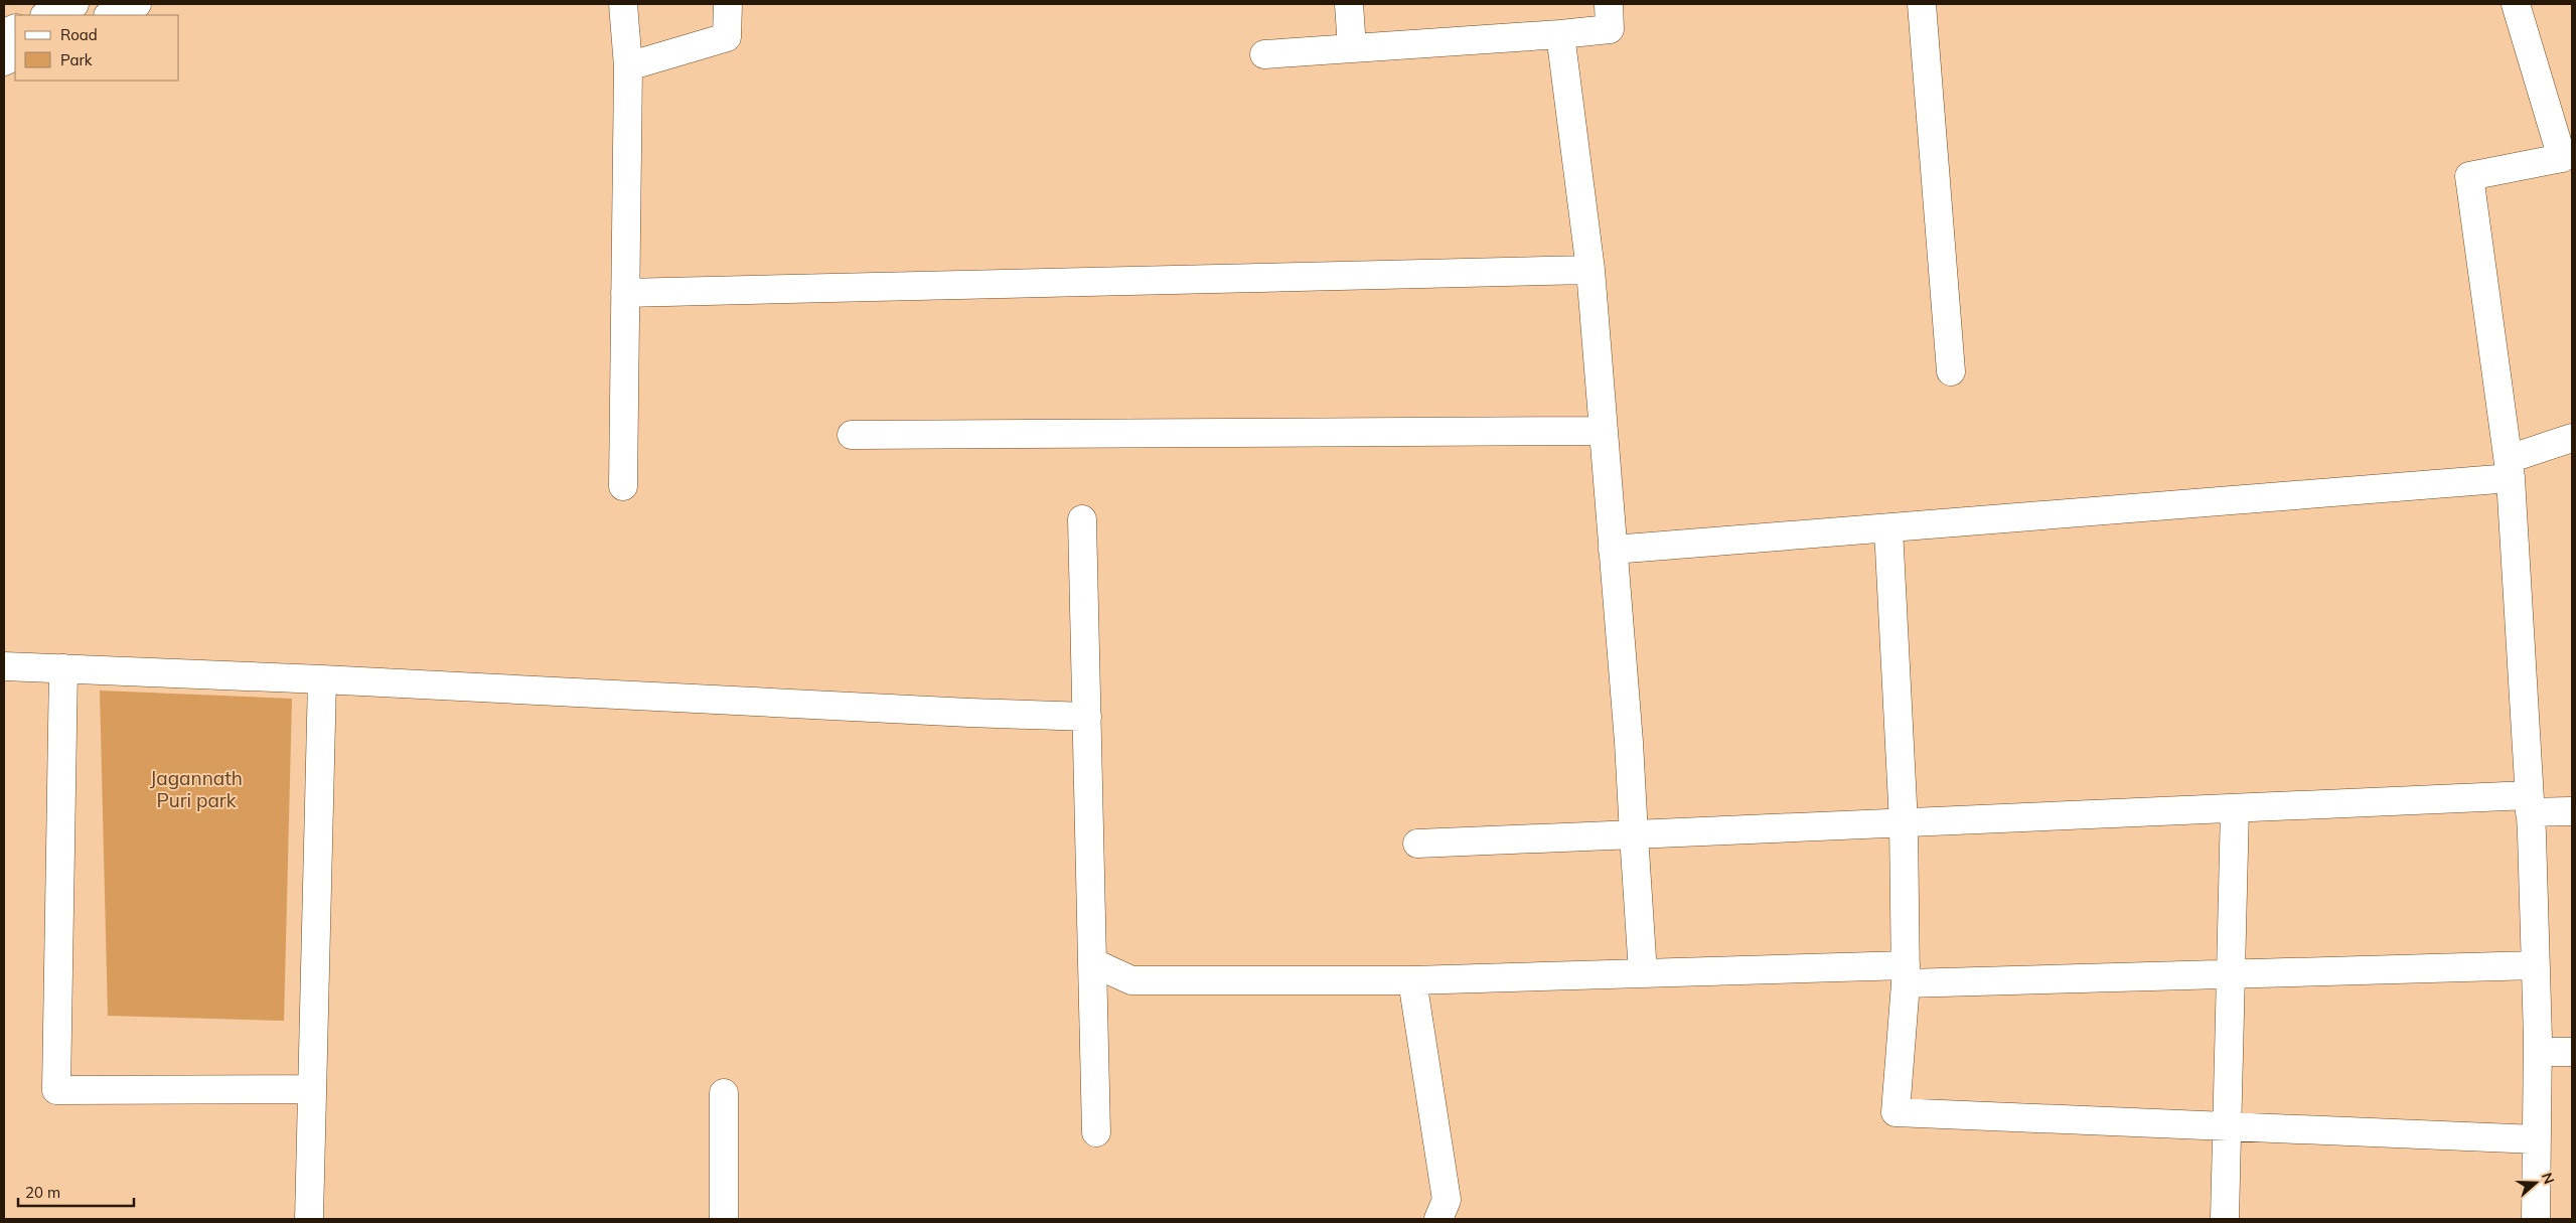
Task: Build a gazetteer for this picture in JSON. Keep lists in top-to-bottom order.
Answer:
{
  "parks": ["Jagannath Puri park"],
  "legend": ["Road", "Park"],
  "scale_bar": "20 m",
  "north": "right"
}
